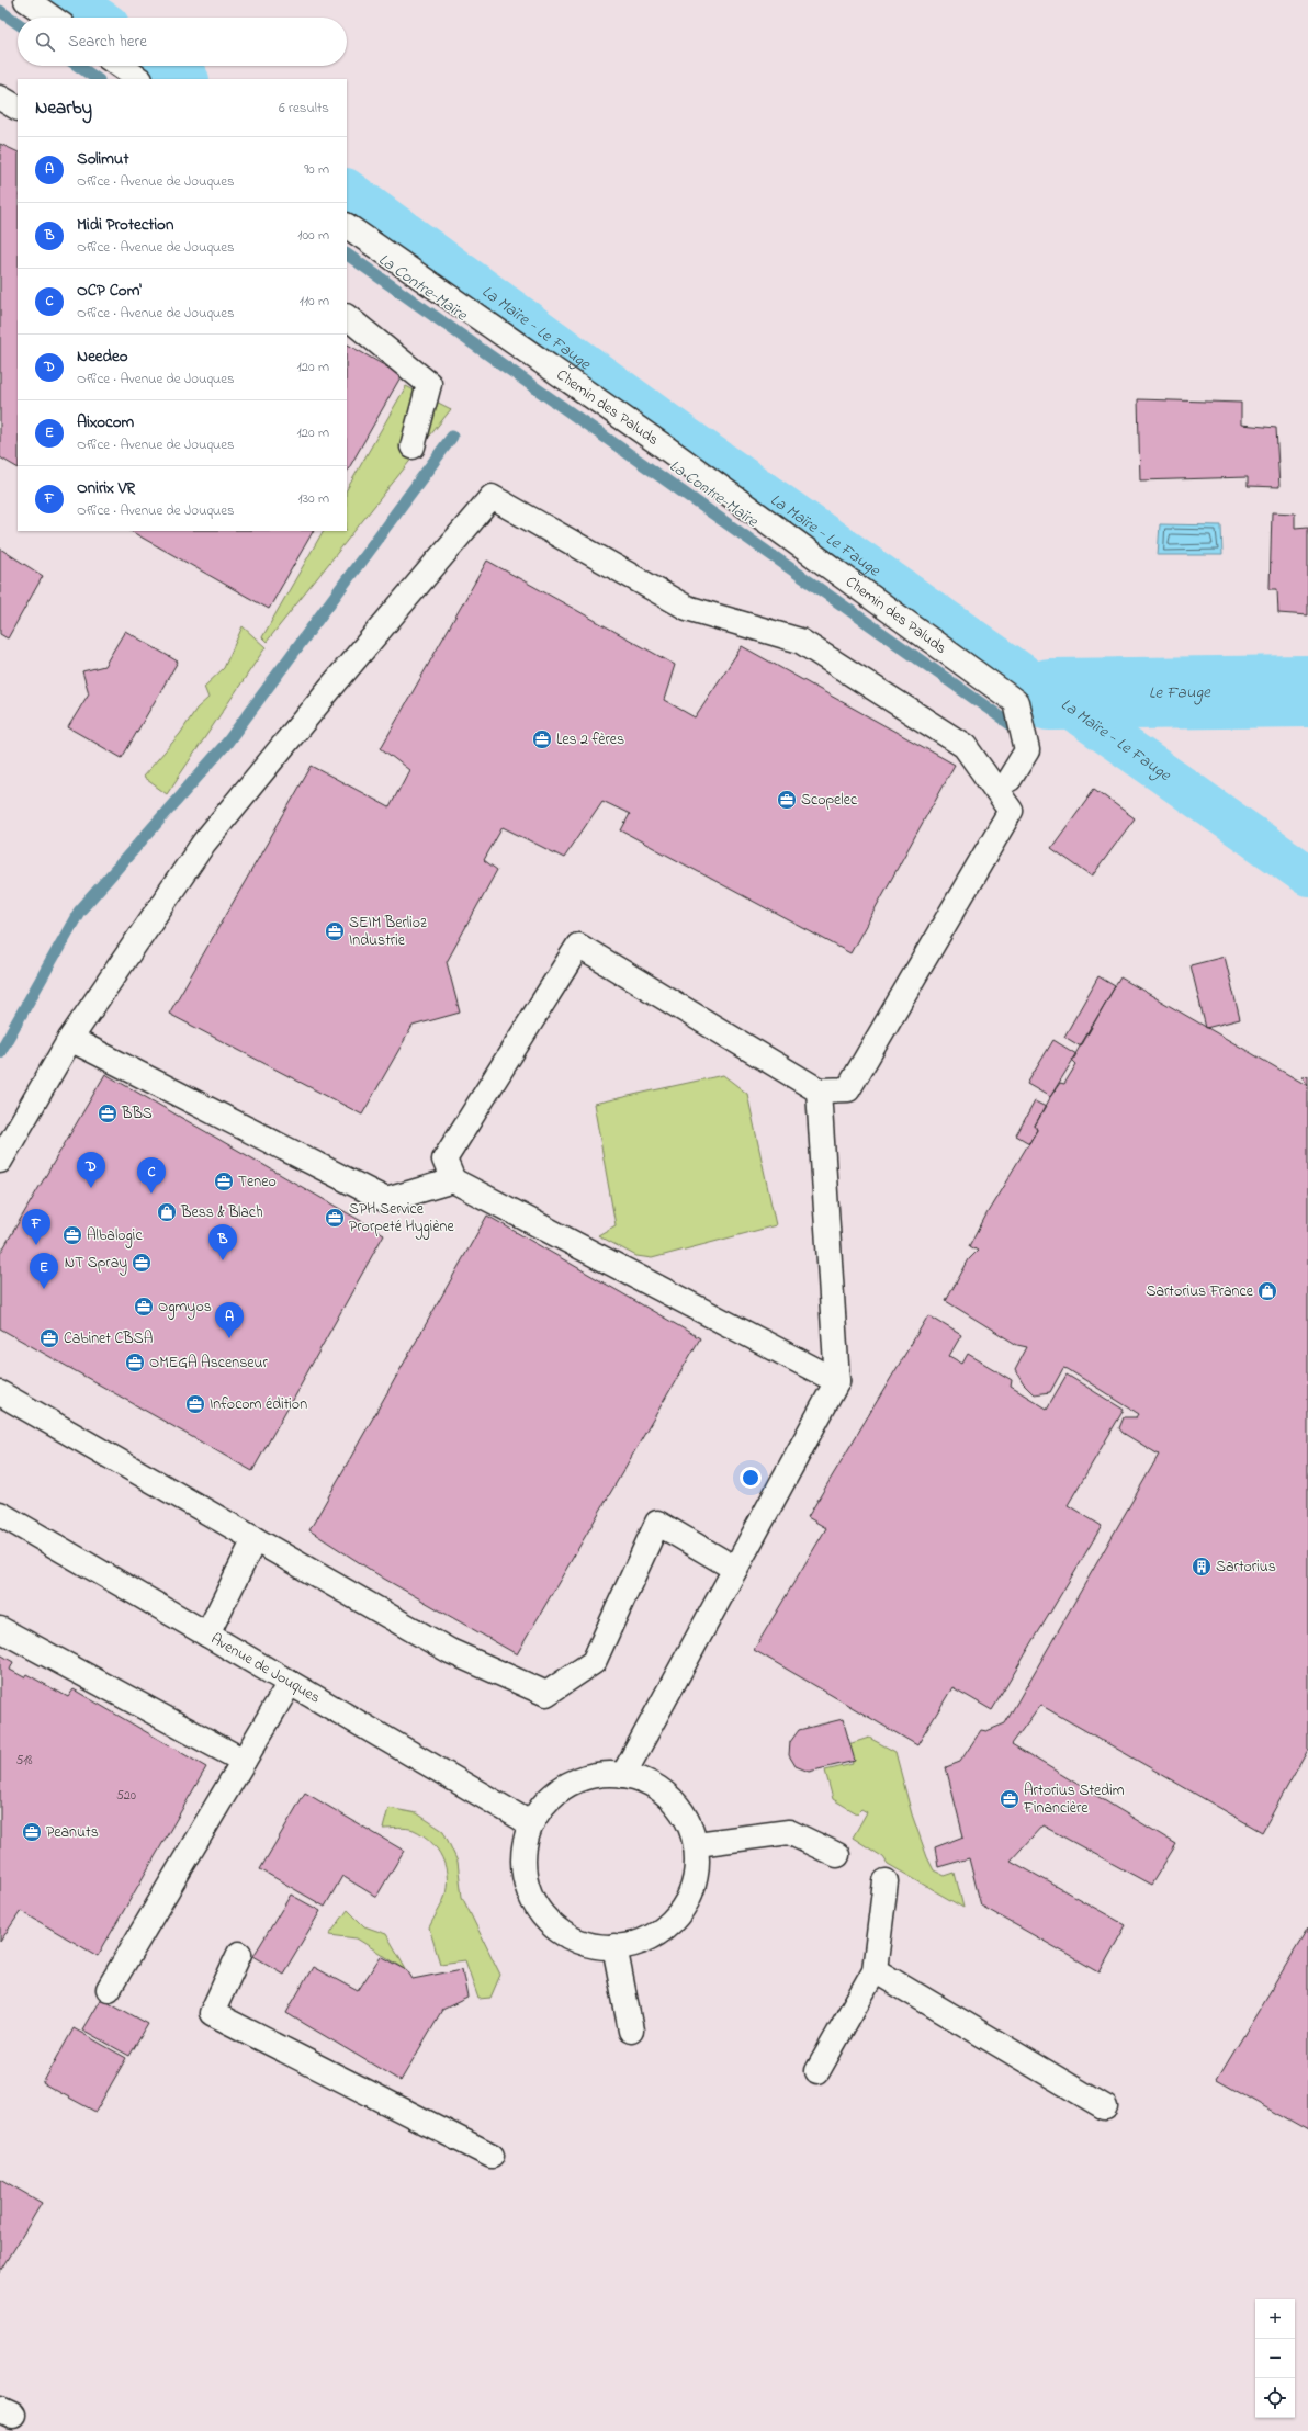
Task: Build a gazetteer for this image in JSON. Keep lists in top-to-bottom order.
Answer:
{
  "streets": {
    "street": ["Chemin des Paluds", "Avenue de Jouques"]
  },
  "water": ["La Contre-Maïre", "La Maïre - Le Fauge", "Le Fauge"],
  "places": {
    "office": [
      "Les 2 fères",
      "Scopelec",
      "SEIM Berlioz Industrie",
      "BBS",
      "Teneo",
      "SPH Service Prorpeté Hygiène",
      "Albalogic",
      "NT Spray",
      "Ogmyos",
      "Cabinet CBSA",
      "OMEGA Ascenseur",
      "Infocom édition",
      "Artorius Stedim Financière",
      "Peanuts"
    ],
    "shop": ["Bess & Blach", "Sartorius France"],
    "building": ["Sartorius"]
  },
  "house_numbers": ["518", "520"],
  "page": {
    "search": "Search here",
    "heading": ["Nearby", "6 results"],
    "list": [
      {
        "mark": "A",
        "name": "Solimut",
        "note": "Office · Avenue de Jouques",
        "value": "90 m"
      },
      {
        "mark": "B",
        "name": "Midi Protection",
        "note": "Office · Avenue de Jouques",
        "value": "100 m"
      },
      {
        "mark": "C",
        "name": "OCP Com'",
        "note": "Office · Avenue de Jouques",
        "value": "110 m"
      },
      {
        "mark": "D",
        "name": "Needeo",
        "note": "Office · Avenue de Jouques",
        "value": "120 m"
      },
      {
        "mark": "E",
        "name": "Aixocom",
        "note": "Office · Avenue de Jouques",
        "value": "120 m"
      },
      {
        "mark": "F",
        "name": "Onirix VR",
        "note": "Office · Avenue de Jouques",
        "value": "130 m"
      }
    ],
    "pins": [
      "D",
      "C",
      "F",
      "B",
      "E",
      "A"
    ],
    "map_buttons": ["+", "−"]
  }
}
